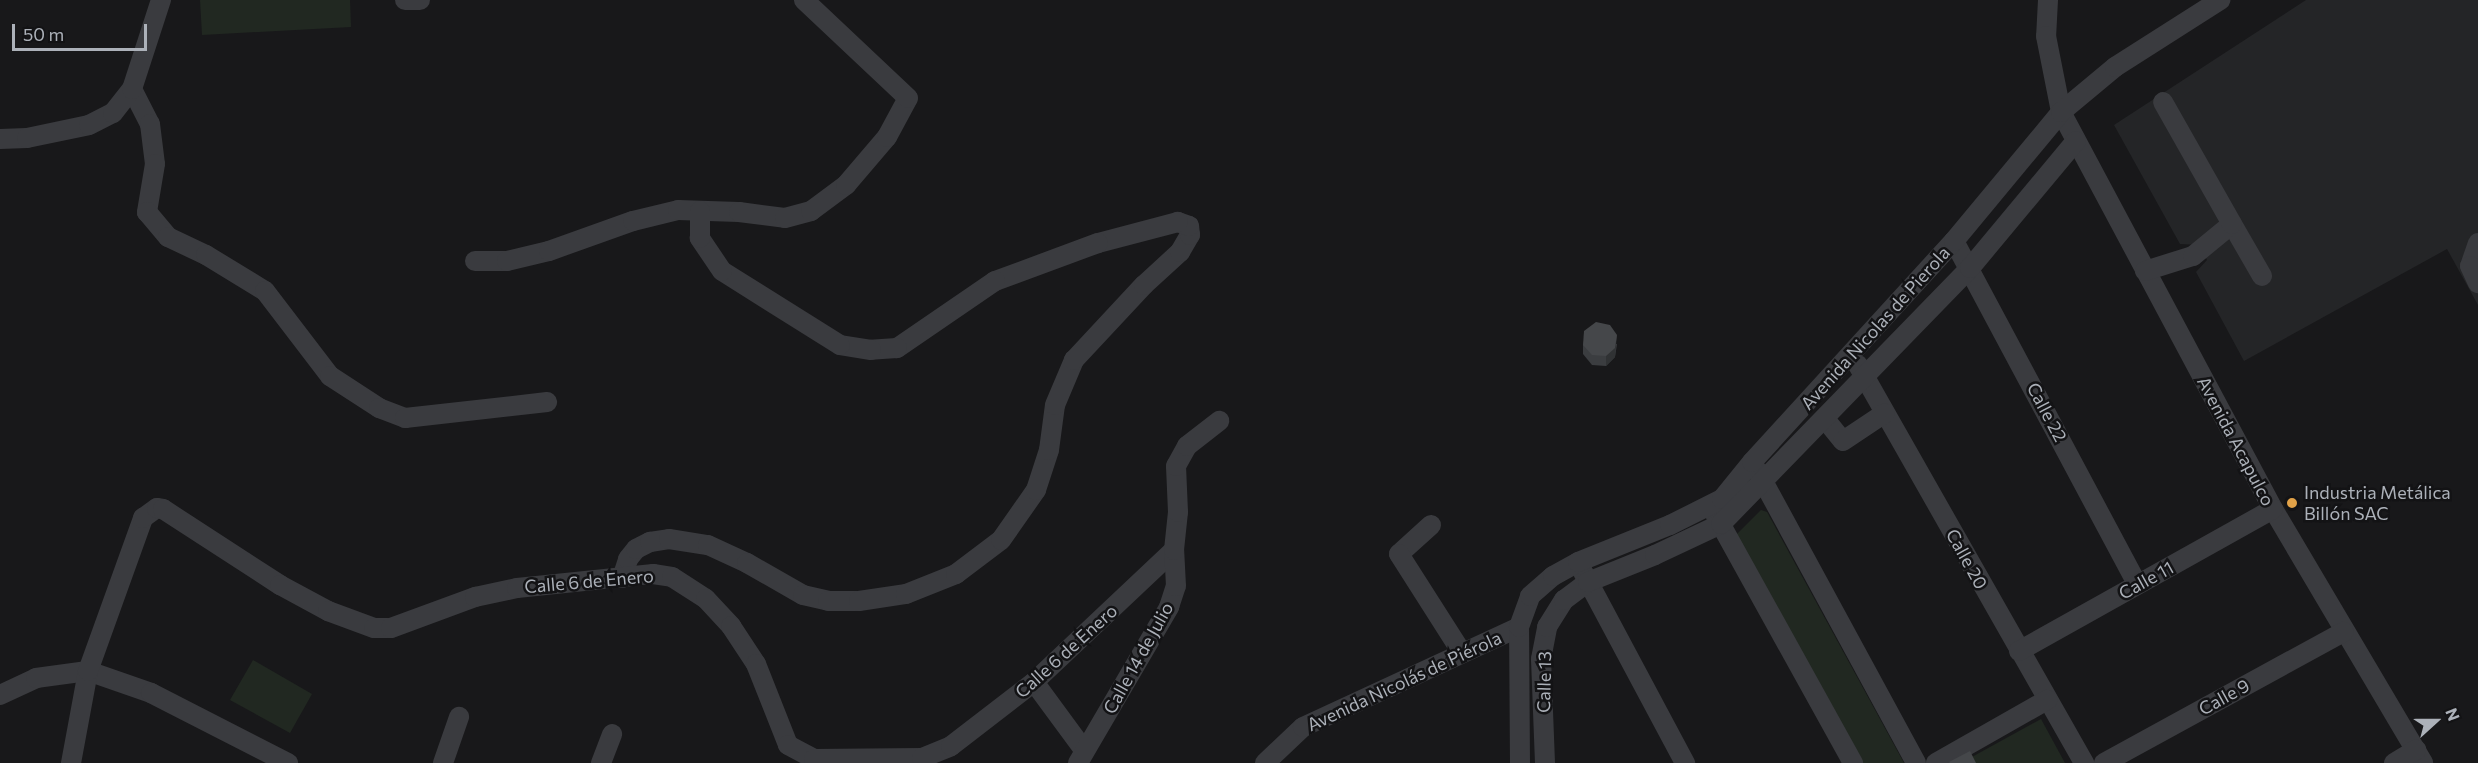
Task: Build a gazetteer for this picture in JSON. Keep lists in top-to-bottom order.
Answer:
{
  "streets": {
    "street": [
      "Avenida Nicolas de Pierola",
      "Calle 22",
      "Avenida Acapulco",
      "Calle 20",
      "Calle 11",
      "Calle 6 de Enero",
      "Calle 14 de Julio",
      "Avenida Nicolás de Piérola",
      "Calle 13",
      "Calle 9"
    ]
  },
  "crossings": [
    ["Avenida Nicolas de Pierola", "Calle 22"],
    ["Avenida Nicolas de Pierola", "Avenida Acapulco"],
    ["Avenida Nicolas de Pierola", "Calle 20"],
    ["Avenida Nicolas de Pierola", "Avenida Nicolás de Piérola"],
    ["Calle 22", "Calle 11"],
    ["Avenida Acapulco", "Calle 11"],
    ["Avenida Acapulco", "Calle 9"],
    ["Calle 20", "Calle 11"],
    ["Calle 6 de Enero", "Calle 14 de Julio"]
  ],
  "places": ["Industria Metálica Billón SAC"],
  "scale_bar": "50 m",
  "north": "right"
}
